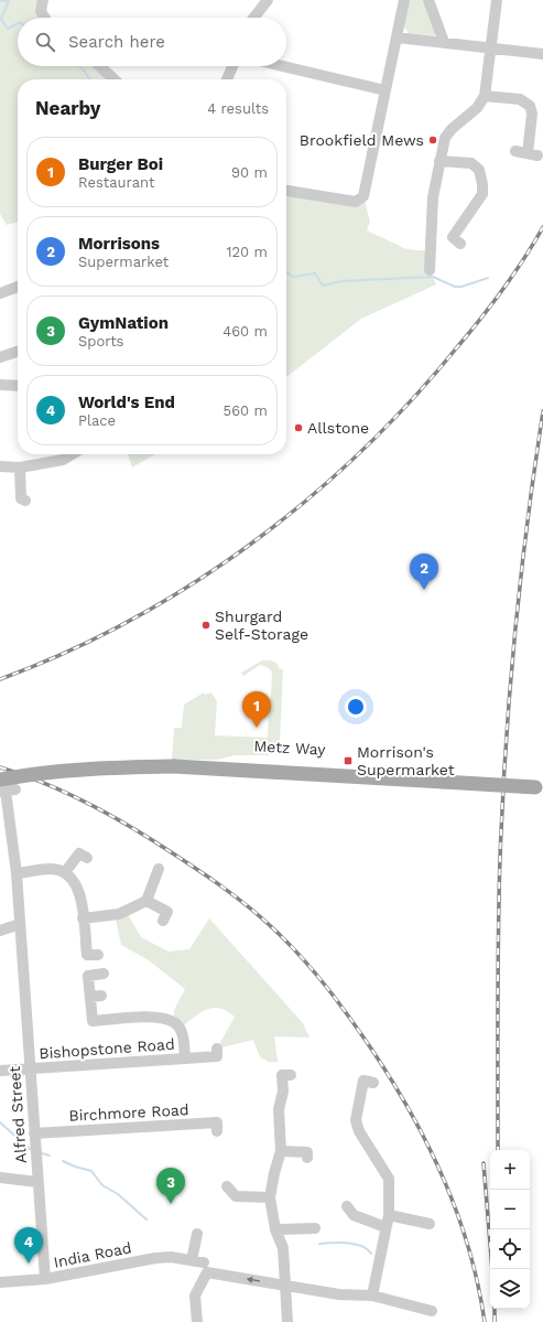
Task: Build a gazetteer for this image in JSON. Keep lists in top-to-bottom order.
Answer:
{
  "streets": {
    "main road": ["Metz Way"],
    "street": [
      "Bishopstone Road",
      "Birchmore Road",
      "Alfred Street",
      "India Road"
    ]
  },
  "crossings": [
    ["Metz Way", "Alfred Street"],
    ["Bishopstone Road", "Alfred Street"],
    ["Birchmore Road", "Alfred Street"],
    ["Alfred Street", "India Road"]
  ],
  "places": {
    "other": ["Brookfield Mews", "Allstone", "Shurgard Self-Storage"],
    "transit": ["Morrison's Supermarket"]
  },
  "page": {
    "search": "Search here",
    "heading": ["Nearby", "4 results"],
    "list": [
      {
        "mark": "1",
        "name": "Burger Boi",
        "note": "Restaurant",
        "value": "90 m"
      },
      {
        "mark": "2",
        "name": "Morrisons",
        "note": "Supermarket",
        "value": "120 m"
      },
      {
        "mark": "3",
        "name": "GymNation",
        "note": "Sports",
        "value": "460 m"
      },
      {
        "mark": "4",
        "name": "World's End",
        "note": "Place",
        "value": "560 m"
      }
    ],
    "pins": [
      "2",
      "1",
      "3",
      "4"
    ],
    "map_buttons": ["+", "−"]
  }
}
